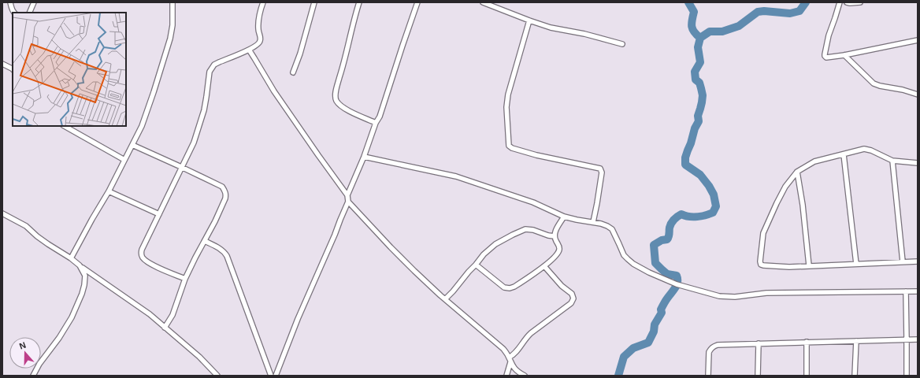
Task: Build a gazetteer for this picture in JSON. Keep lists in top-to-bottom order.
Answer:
{
  "north": "top"
}
